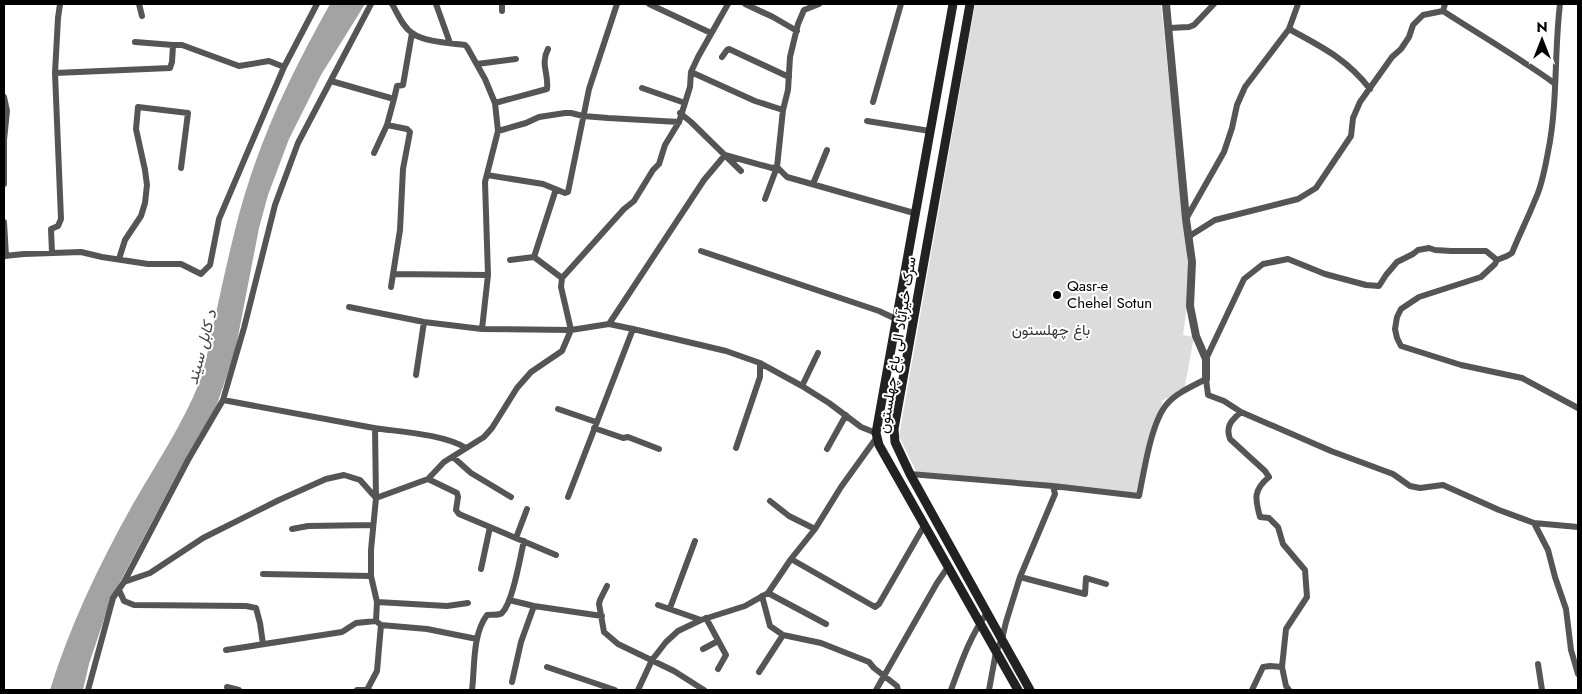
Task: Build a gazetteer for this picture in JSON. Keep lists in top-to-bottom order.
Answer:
{
  "streets": {
    "main road": ["سرک خیرآباد الی باغ چهلستون"]
  },
  "water": ["د کابل سيند"],
  "parks": ["باغ چهلستون"],
  "places": ["Qasr-e Chehel Sotun"],
  "north": "top"
}
